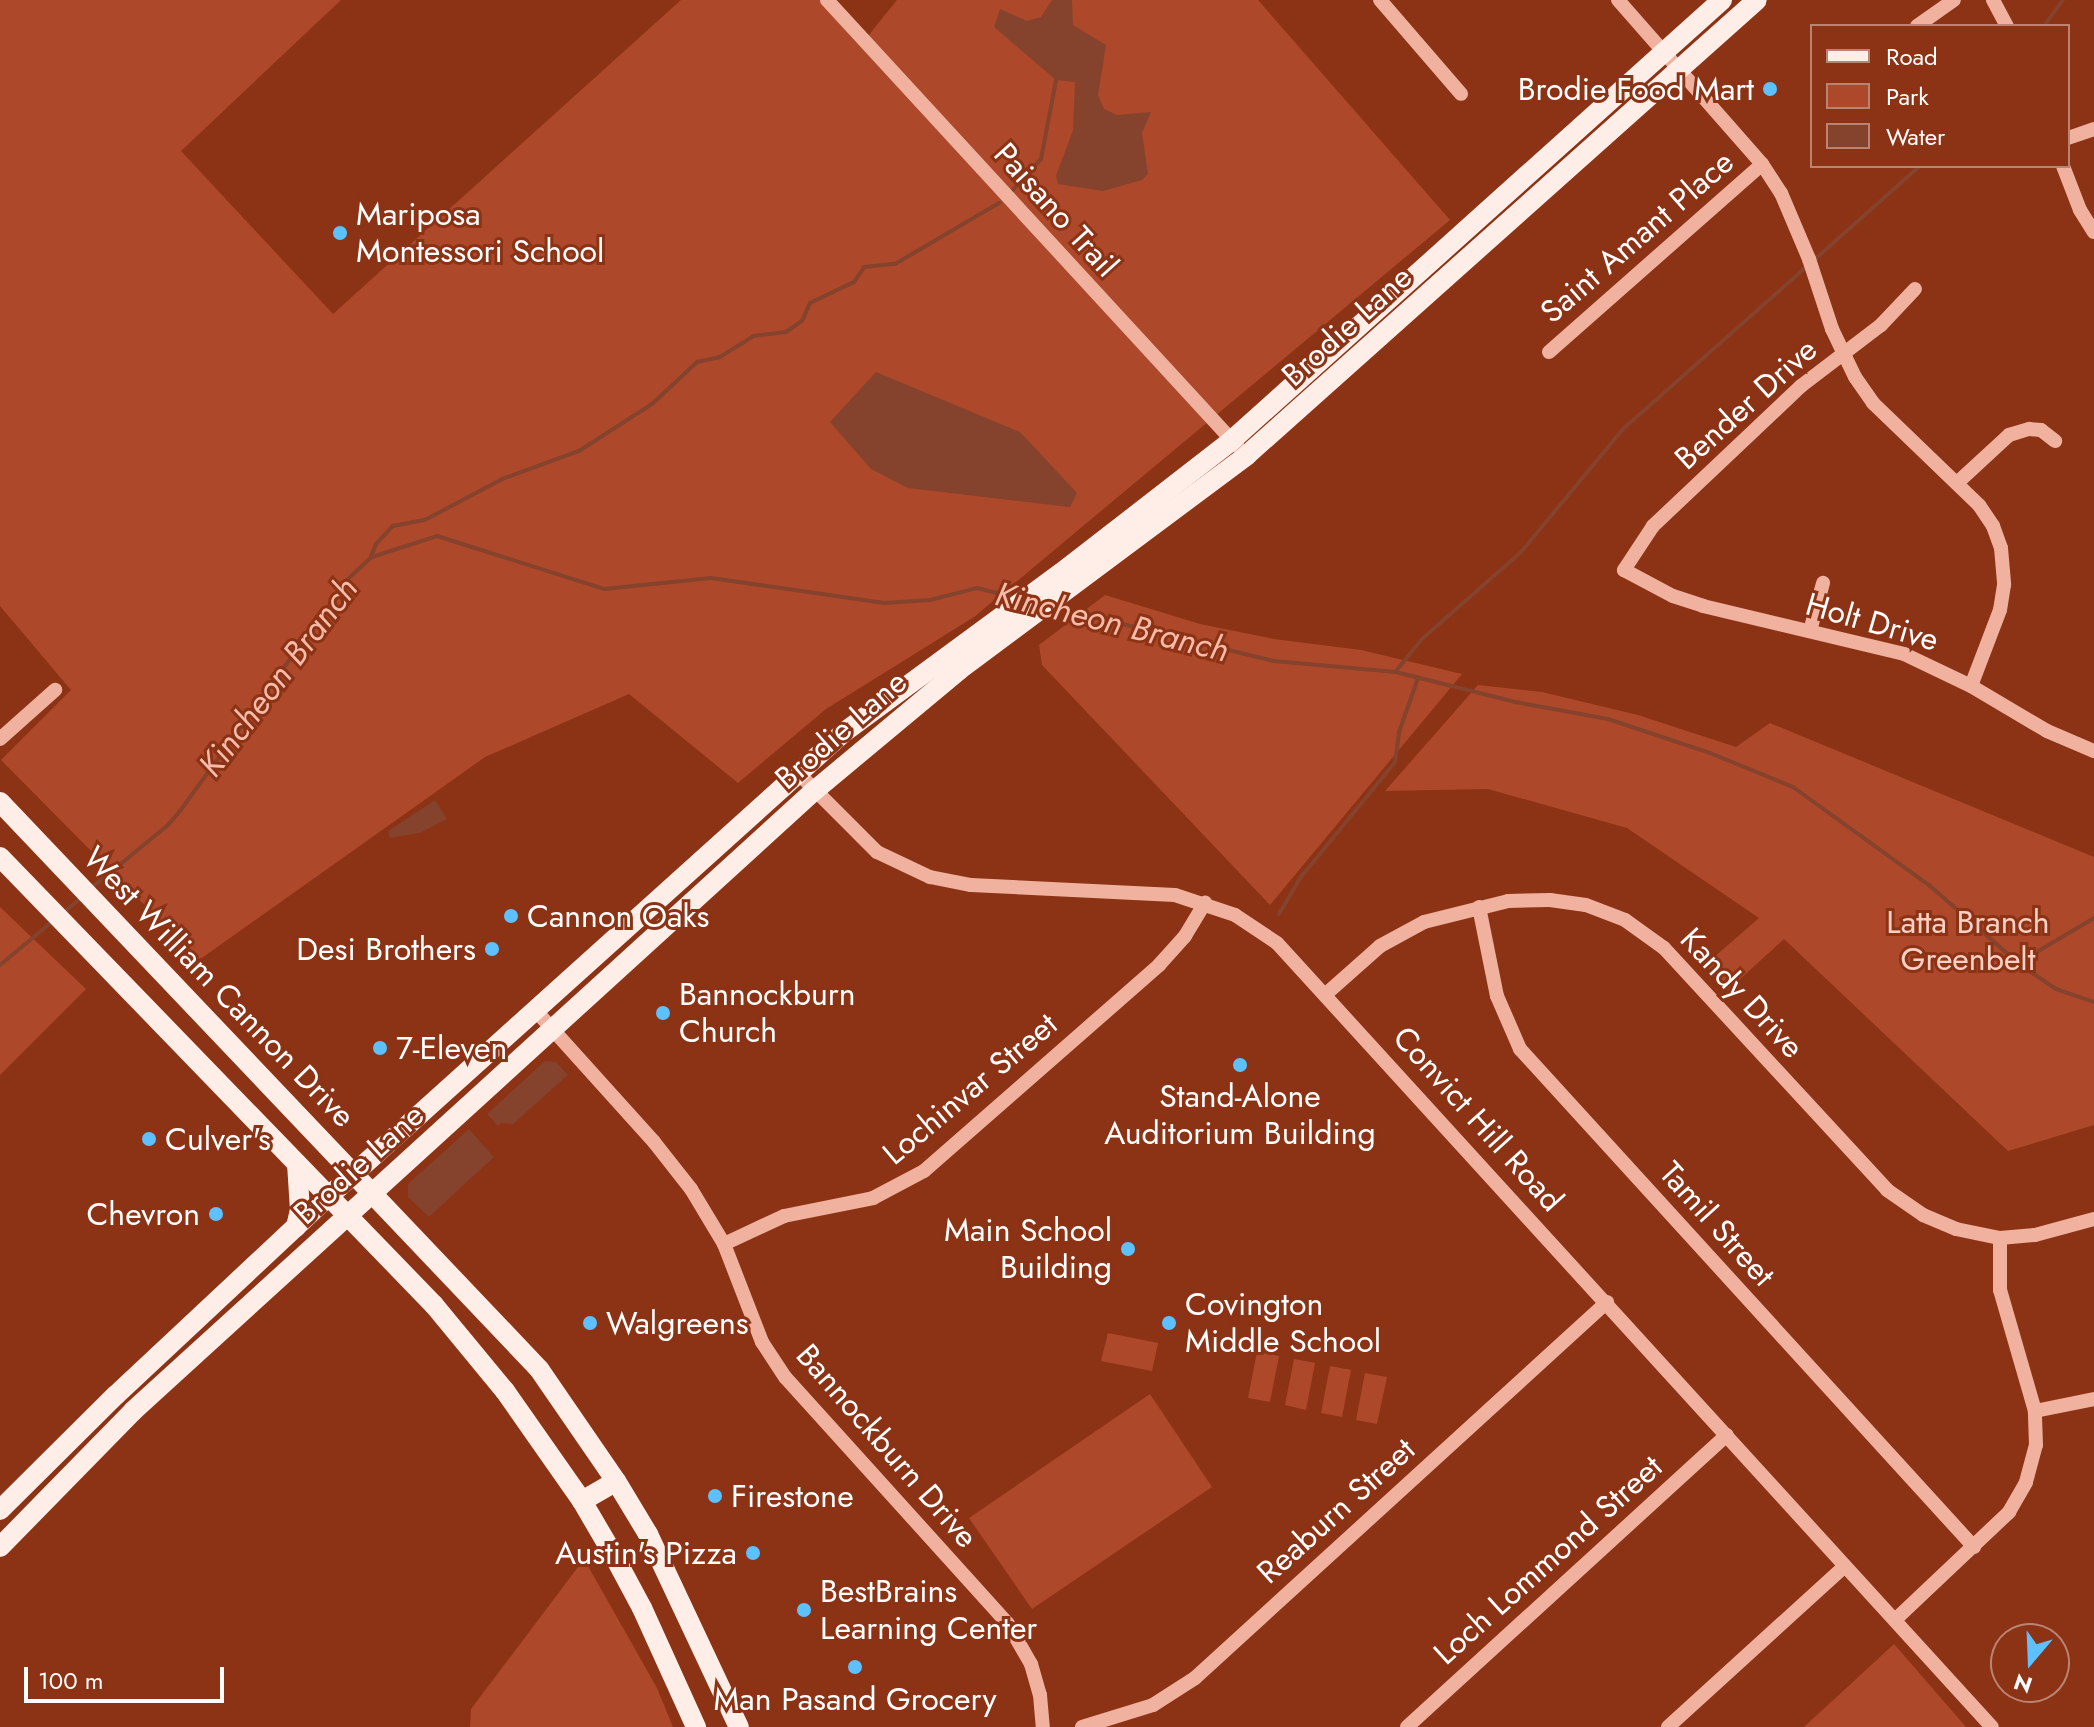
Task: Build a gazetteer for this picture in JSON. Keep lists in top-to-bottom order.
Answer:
{
  "streets": {
    "main road": ["Brodie Lane", "West William Cannon Drive"],
    "street": [
      "Paisano Trail",
      "Saint Amant Place",
      "Bender Drive",
      "Holt Drive",
      "Kandy Drive",
      "Lochinvar Street",
      "Convict Hill Road",
      "Tamil Street",
      "Bannockburn Drive",
      "Reaburn Street",
      "Loch Lommond Street"
    ]
  },
  "crossings": [
    ["Paisano Trail", "Brodie Lane"],
    ["Brodie Lane", "West William Cannon Drive"],
    ["Brodie Lane", "Convict Hill Road"],
    ["Brodie Lane", "Bannockburn Drive"],
    ["Bender Drive", "Holt Drive"],
    ["Kandy Drive", "Convict Hill Road"],
    ["Kandy Drive", "Tamil Street"],
    ["Lochinvar Street", "Convict Hill Road"],
    ["Lochinvar Street", "Bannockburn Drive"],
    ["Convict Hill Road", "Reaburn Street"],
    ["Convict Hill Road", "Loch Lommond Street"]
  ],
  "water": ["Kincheon Branch"],
  "parks": ["Latta Branch Greenbelt"],
  "places": [
    "Brodie Food Mart",
    "Mariposa Montessori School",
    "Cannon Oaks",
    "Desi Brothers",
    "Bannockburn Church",
    "7-Eleven",
    "Stand-Alone Auditorium Building",
    "Culver's",
    "Chevron",
    "Main School Building",
    "Walgreens",
    "Covington Middle School",
    "Firestone",
    "Austin's Pizza",
    "BestBrains Learning Center",
    "Man Pasand Grocery"
  ],
  "legend": ["Road", "Park", "Water"],
  "scale_bar": "100 m",
  "north": "bottom"
}
